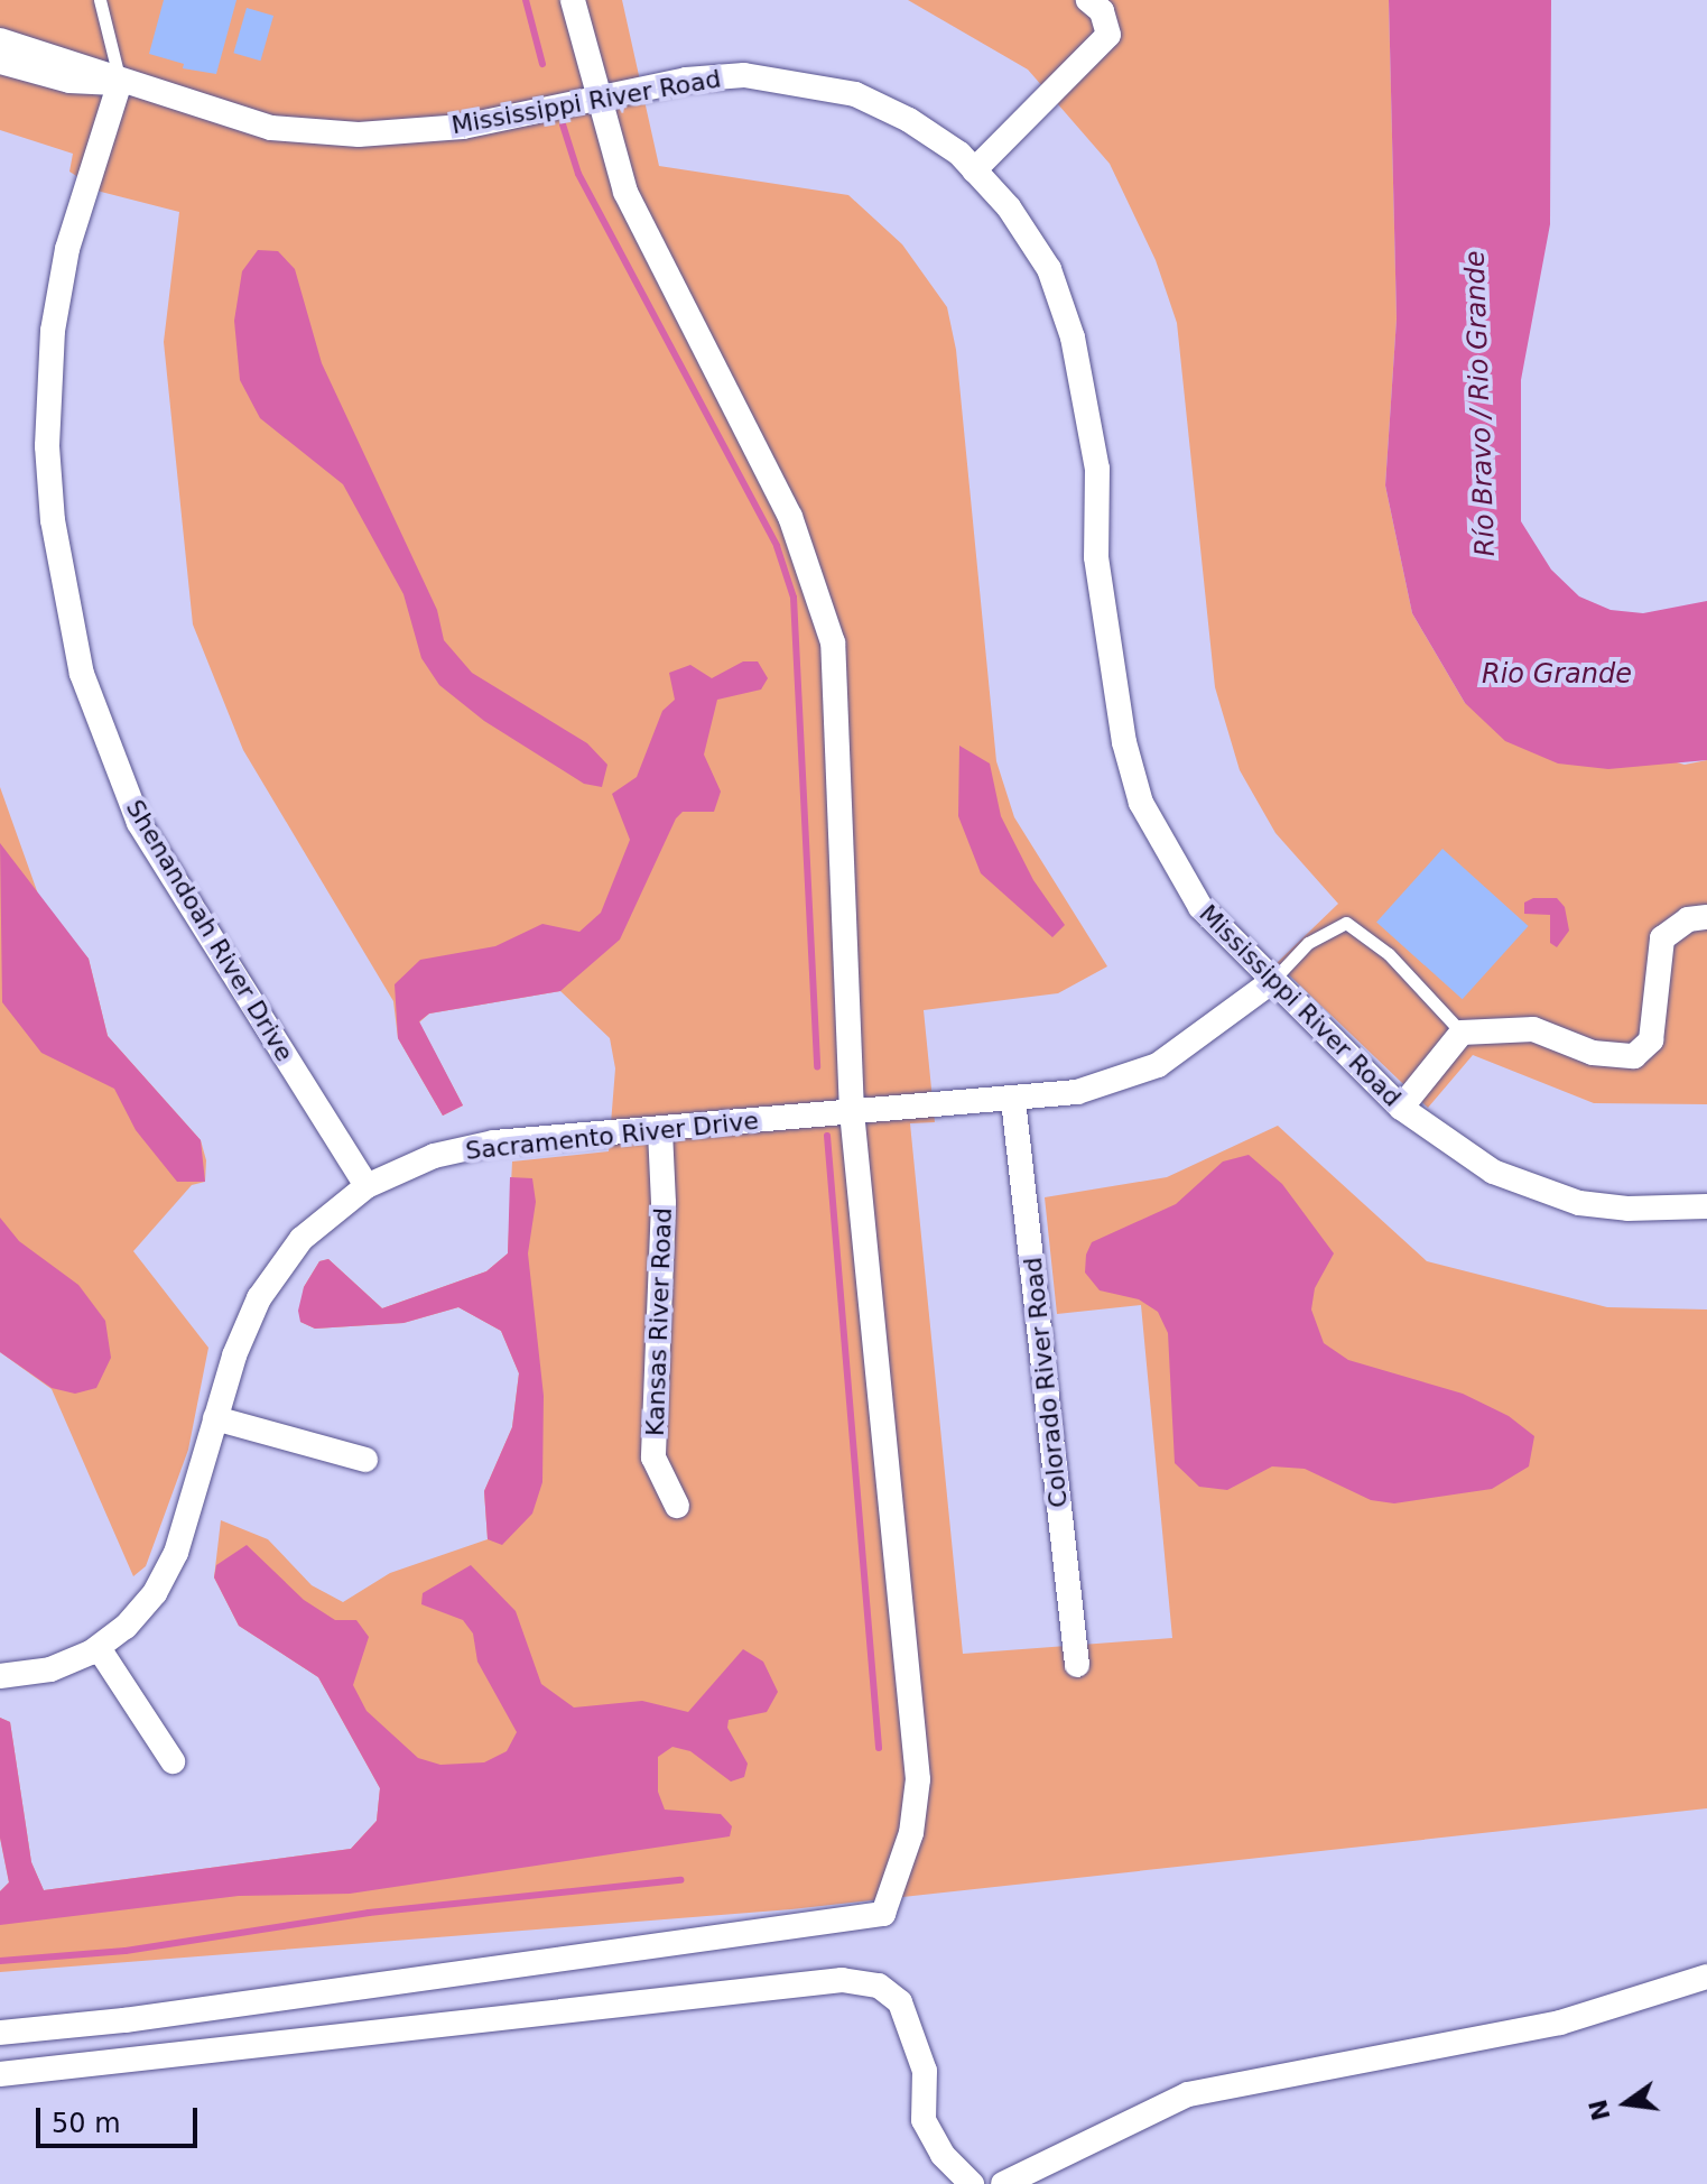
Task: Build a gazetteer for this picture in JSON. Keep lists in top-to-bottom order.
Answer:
{
  "streets": {
    "street": [
      "Mississippi River Road",
      "Shenandoah River Drive",
      "Sacramento River Drive",
      "Kansas River Road",
      "Colorado River Road"
    ]
  },
  "crossings": [
    ["Mississippi River Road", "Shenandoah River Drive"],
    ["Mississippi River Road", "Sacramento River Drive"],
    ["Shenandoah River Drive", "Sacramento River Drive"],
    ["Sacramento River Drive", "Kansas River Road"],
    ["Sacramento River Drive", "Colorado River Road"]
  ],
  "water": ["Río Bravo / Rio Grande", "Rio Grande"],
  "scale_bar": "50 m",
  "north": "left"
}
